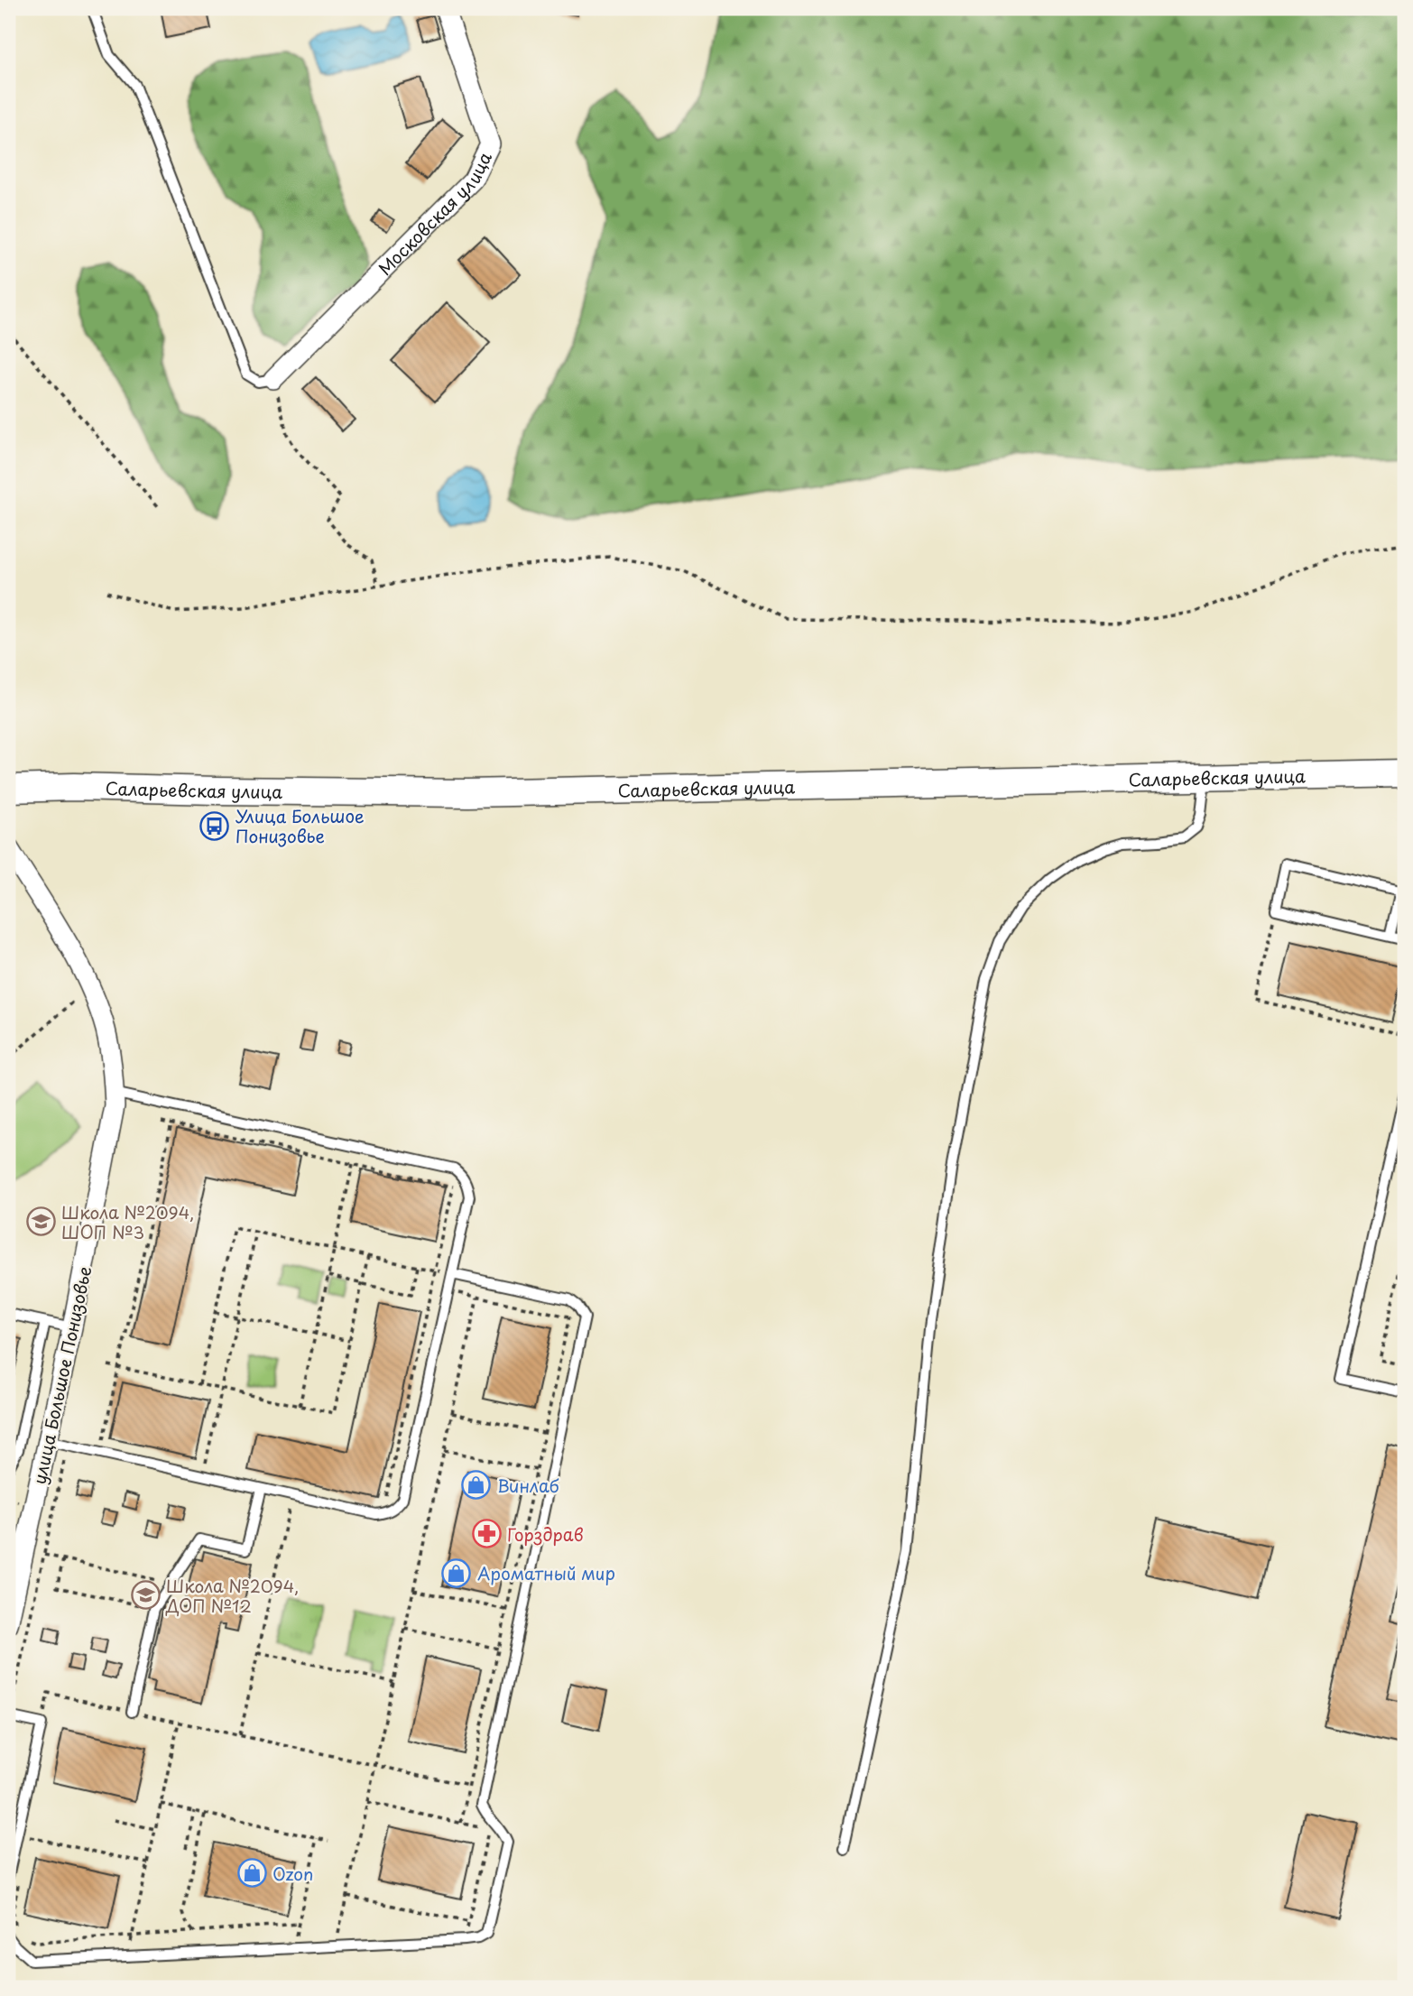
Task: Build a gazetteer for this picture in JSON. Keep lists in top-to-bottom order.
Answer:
{
  "streets": {
    "street": ["Московская улица", "Саларьевская улица", "улица Большое Понизовье"]
  },
  "places": {
    "bus stop": ["Улица Большое Понизовье"],
    "school or university": ["Школа №2094, ШОП №3", "Школа №2094, ДОП №12"],
    "shop": ["Винлаб", "Ароматный мир", "Ozon"],
    "pharmacy": ["Горздрав"]
  }
}
